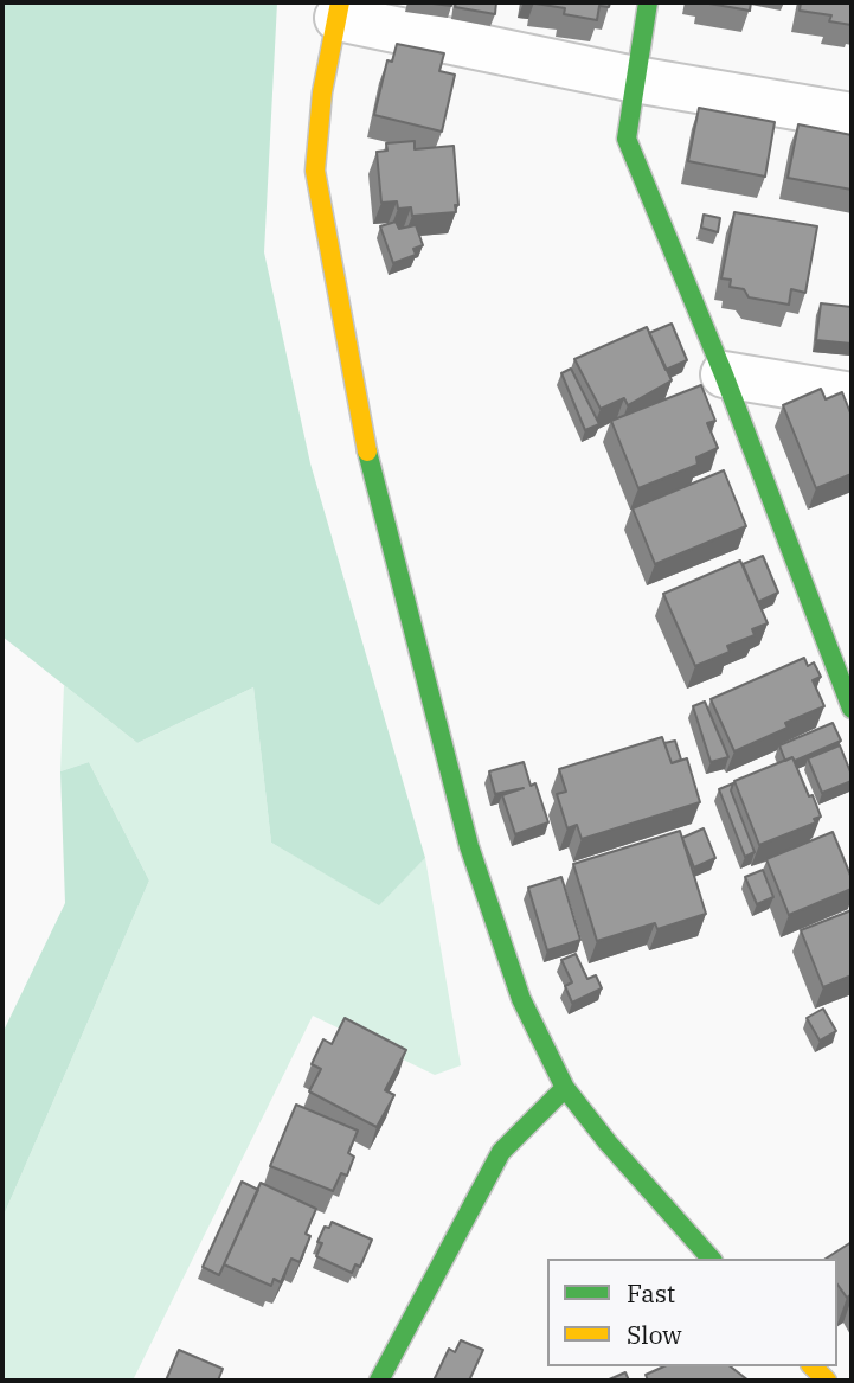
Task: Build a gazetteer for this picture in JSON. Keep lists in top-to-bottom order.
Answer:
{
  "legend": ["Fast", "Slow"]
}
